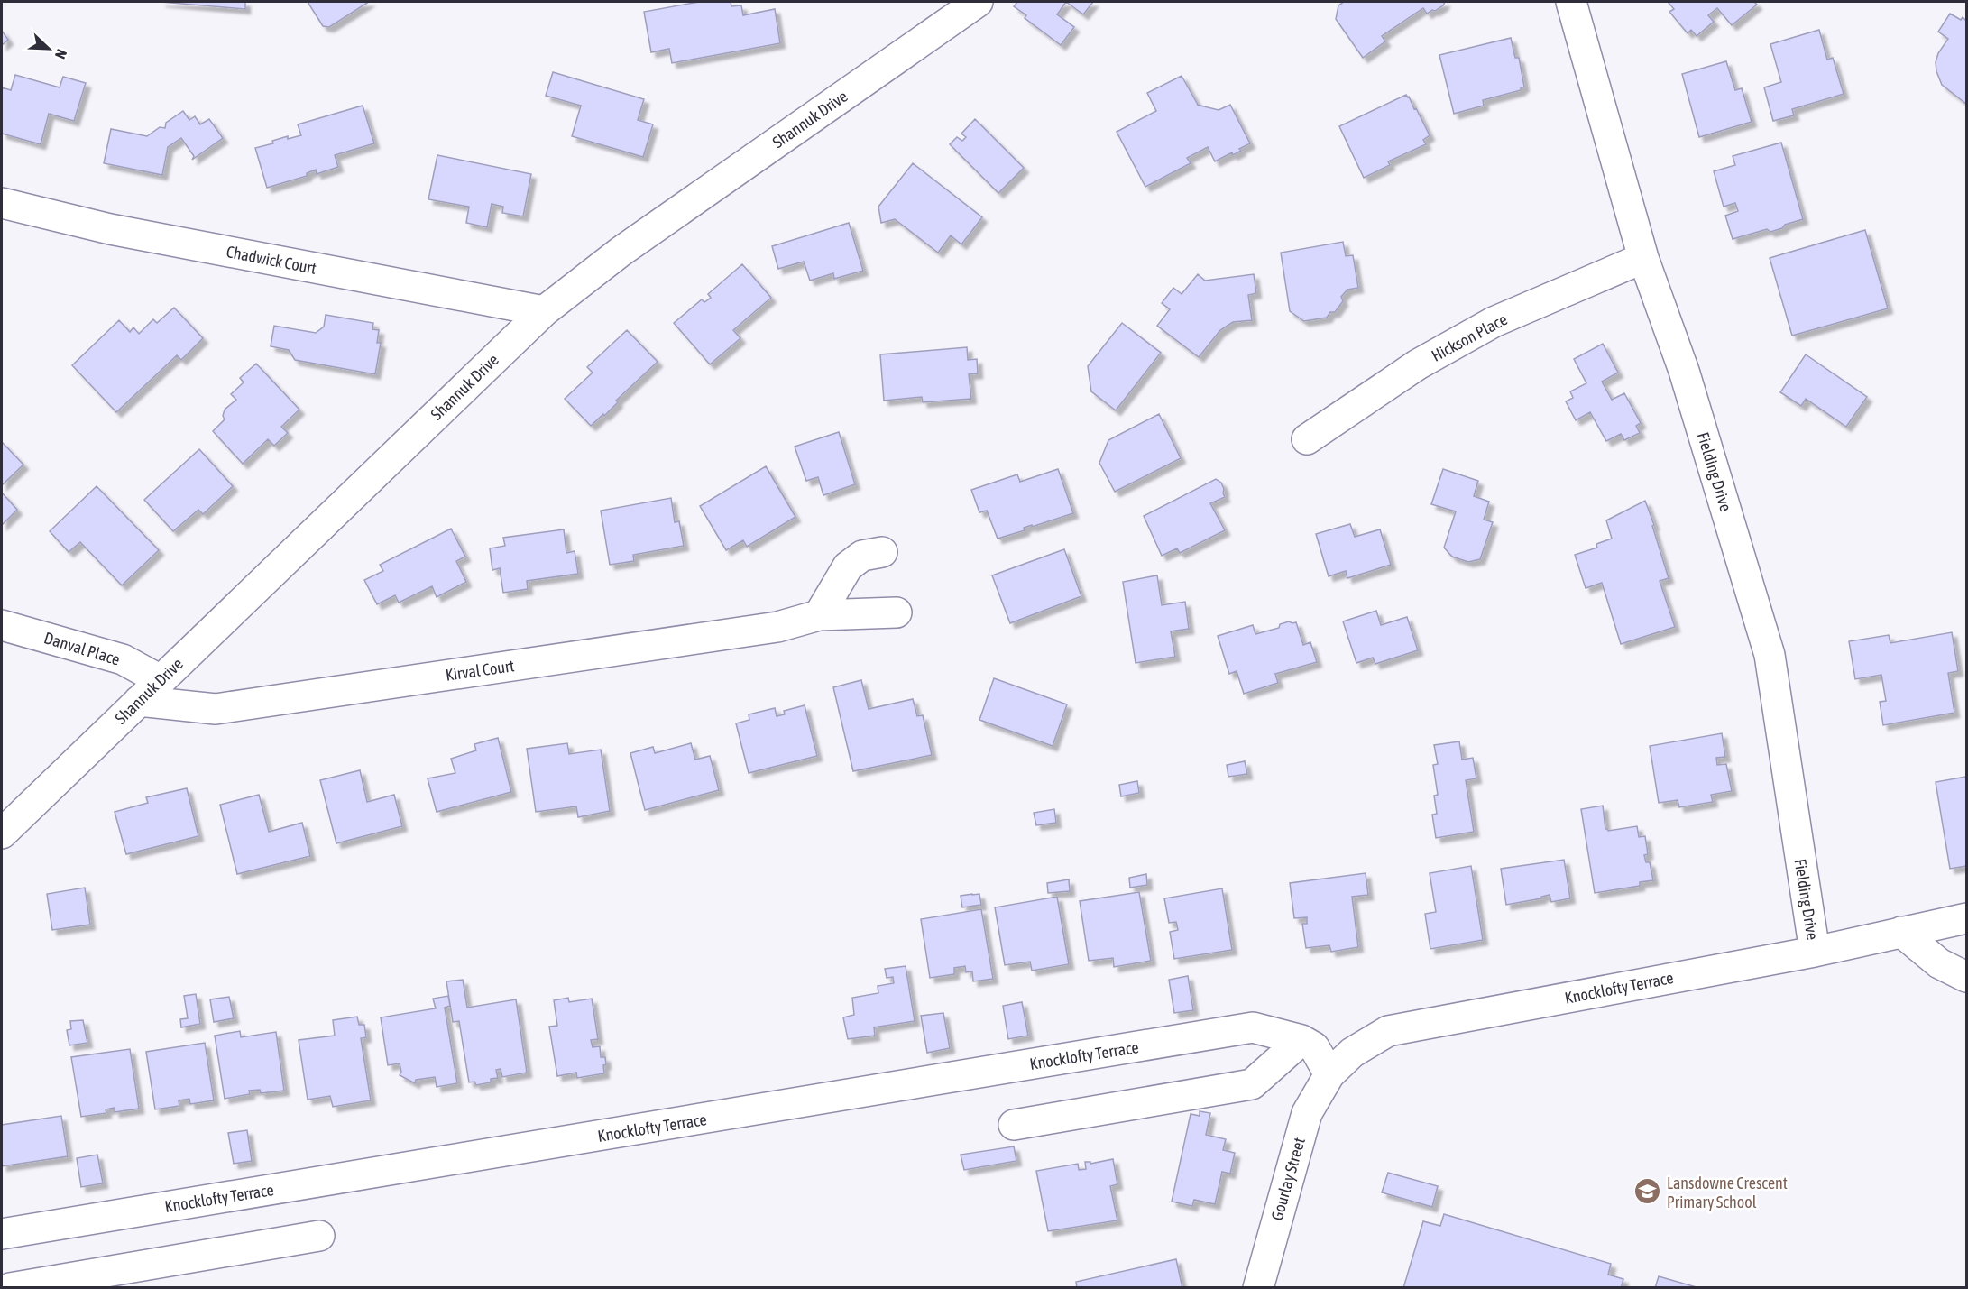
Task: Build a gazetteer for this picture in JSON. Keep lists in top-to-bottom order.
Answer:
{
  "streets": {
    "street": [
      "Shannuk Drive",
      "Chadwick Court",
      "Hickson Place",
      "Fielding Drive",
      "Danval Place",
      "Kirval Court",
      "Knocklofty Terrace",
      "Gourlay Street"
    ]
  },
  "crossings": [
    ["Shannuk Drive", "Chadwick Court"],
    ["Shannuk Drive", "Danval Place"],
    ["Shannuk Drive", "Kirval Court"],
    ["Hickson Place", "Fielding Drive"],
    ["Fielding Drive", "Knocklofty Terrace"],
    ["Knocklofty Terrace", "Gourlay Street"]
  ],
  "places": {
    "school or university": ["Lansdowne Crescent Primary School"]
  },
  "north": "bottom right"
}
